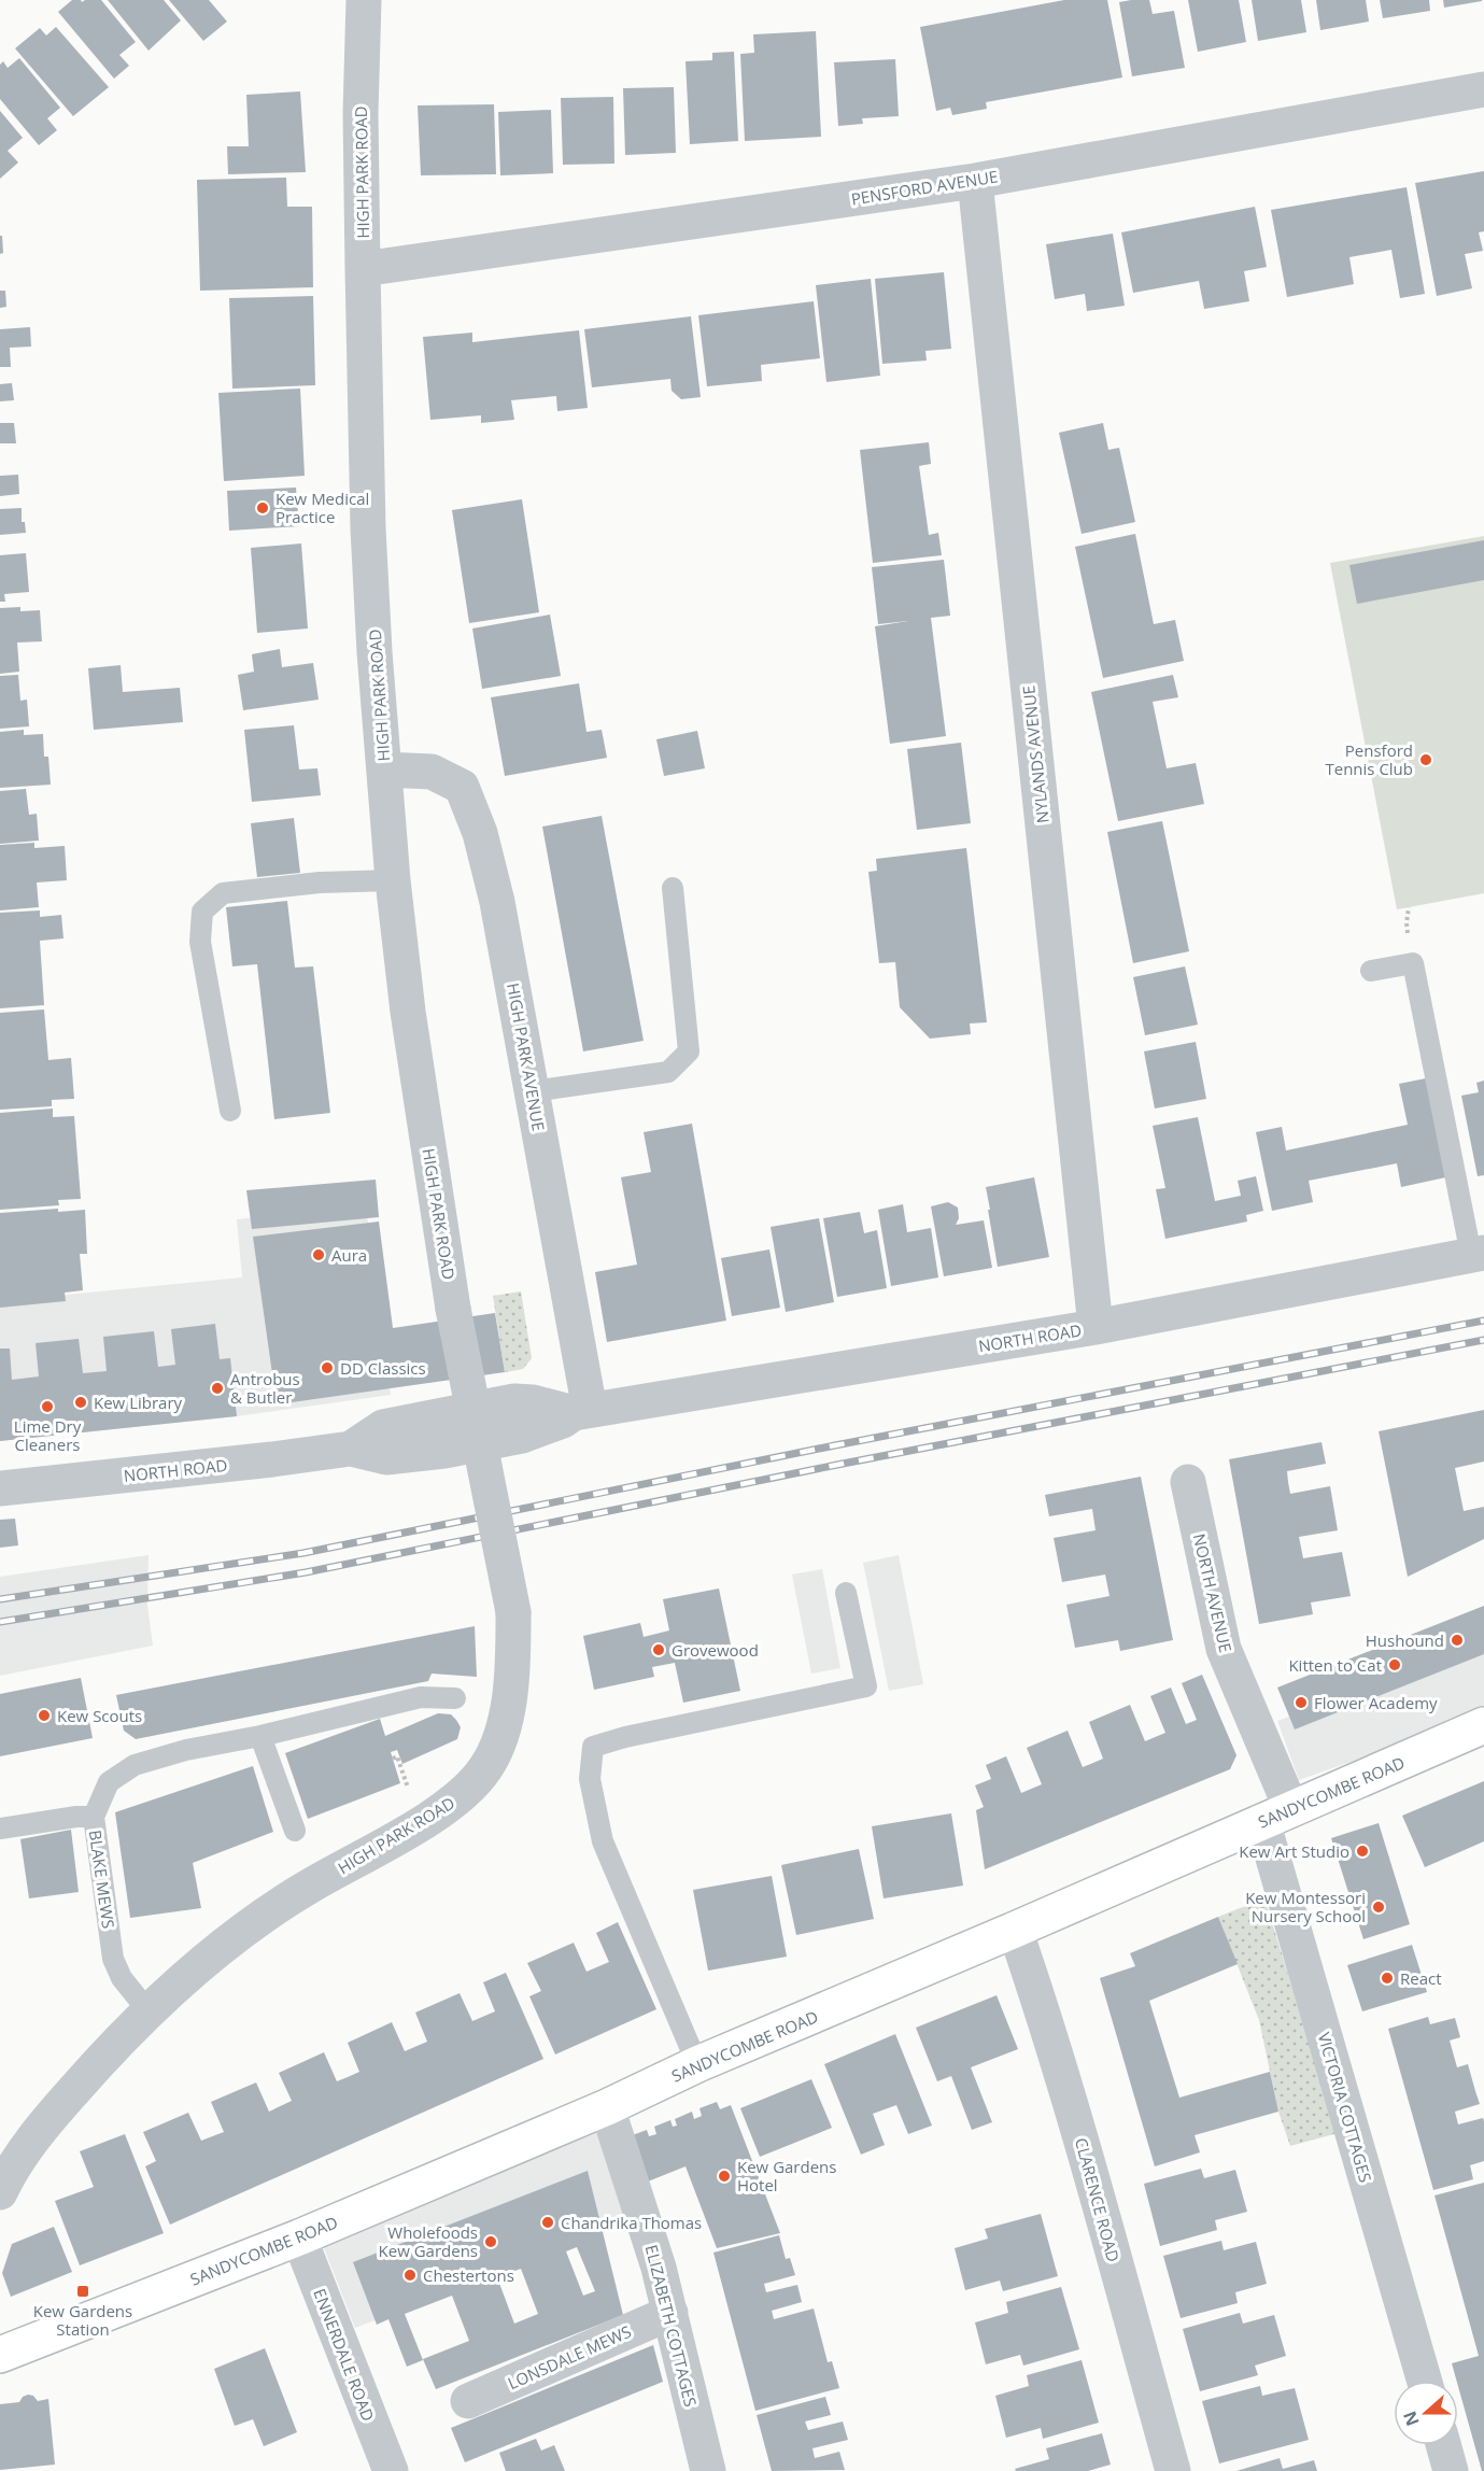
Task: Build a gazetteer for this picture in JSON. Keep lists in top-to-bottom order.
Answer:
{
  "streets": {
    "main road": ["SANDYCOMBE ROAD"],
    "street": [
      "HIGH PARK ROAD",
      "PENSFORD AVENUE",
      "NYLANDS AVENUE",
      "HIGH PARK AVENUE",
      "NORTH ROAD",
      "NORTH AVENUE",
      "VICTORIA COTTAGES",
      "CLARENCE ROAD",
      "ELIZABETH COTTAGES",
      "ENNERDALE ROAD",
      "LONSDALE MEWS"
    ],
    "lane": ["BLAKE MEWS"]
  },
  "crossings": [
    ["HIGH PARK ROAD", "PENSFORD AVENUE"],
    ["HIGH PARK ROAD", "HIGH PARK AVENUE"],
    ["HIGH PARK ROAD", "BLAKE MEWS"],
    ["PENSFORD AVENUE", "NYLANDS AVENUE"],
    ["NYLANDS AVENUE", "NORTH ROAD"],
    ["HIGH PARK AVENUE", "NORTH ROAD"],
    ["NORTH AVENUE", "SANDYCOMBE ROAD"],
    ["NORTH AVENUE", "VICTORIA COTTAGES"],
    ["SANDYCOMBE ROAD", "VICTORIA COTTAGES"],
    ["SANDYCOMBE ROAD", "CLARENCE ROAD"],
    ["SANDYCOMBE ROAD", "ELIZABETH COTTAGES"],
    ["SANDYCOMBE ROAD", "ENNERDALE ROAD"],
    ["ELIZABETH COTTAGES", "LONSDALE MEWS"]
  ],
  "places": {
    "other": [
      "Kew Medical Practice",
      "Pensford Tennis Club",
      "Aura",
      "DD Classics",
      "Antrobus & Butler",
      "Kew Library",
      "Lime Dry Cleaners",
      "Hushound",
      "Grovewood",
      "Kitten to Cat",
      "Flower Academy",
      "Kew Scouts",
      "Kew Art Studio",
      "Kew Montessori Nursery School",
      "React",
      "Kew Gardens Hotel",
      "Chandrika Thomas",
      "Wholefoods Kew Gardens",
      "Chestertons"
    ],
    "transit": ["Kew Gardens Station"]
  },
  "north": "left"
}
